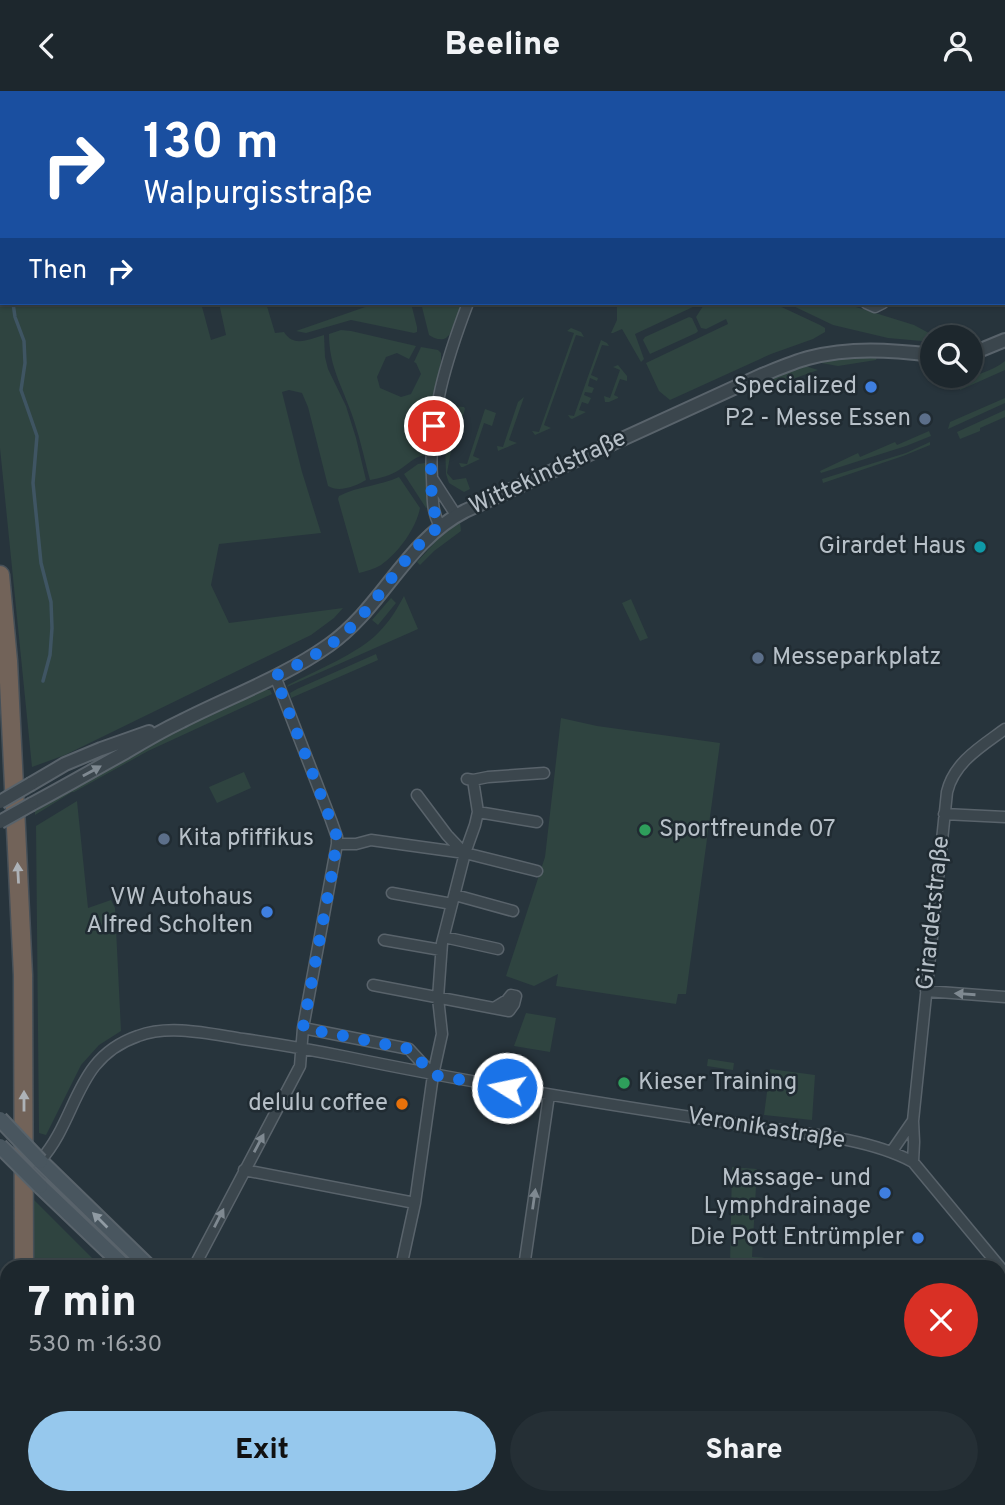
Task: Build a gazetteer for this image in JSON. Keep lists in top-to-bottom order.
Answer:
{
  "streets": {
    "street": ["Wittekindstraße", "Girardetstraße", "Veronikastraße"]
  },
  "crossings": [
    ["Girardetstraße", "Veronikastraße"]
  ],
  "places": [
    "Specialized",
    "P2 - Messe Essen",
    "Girardet Haus",
    "Messeparkplatz",
    "Sportfreunde 07",
    "Kita pfiffikus",
    "VW Autohaus Alfred Scholten",
    "Kieser Training",
    "delulu coffee",
    "Massage- und Lymphdrainage",
    "Die Pott Entrümpler"
  ],
  "page": {
    "header": "Beeline",
    "turn": ["130 m", "Walpurgisstraße"],
    "then": "Then",
    "heading": ["7 min", "530 m · 16:30"],
    "buttons": ["Exit", "Share"]
  }
}
